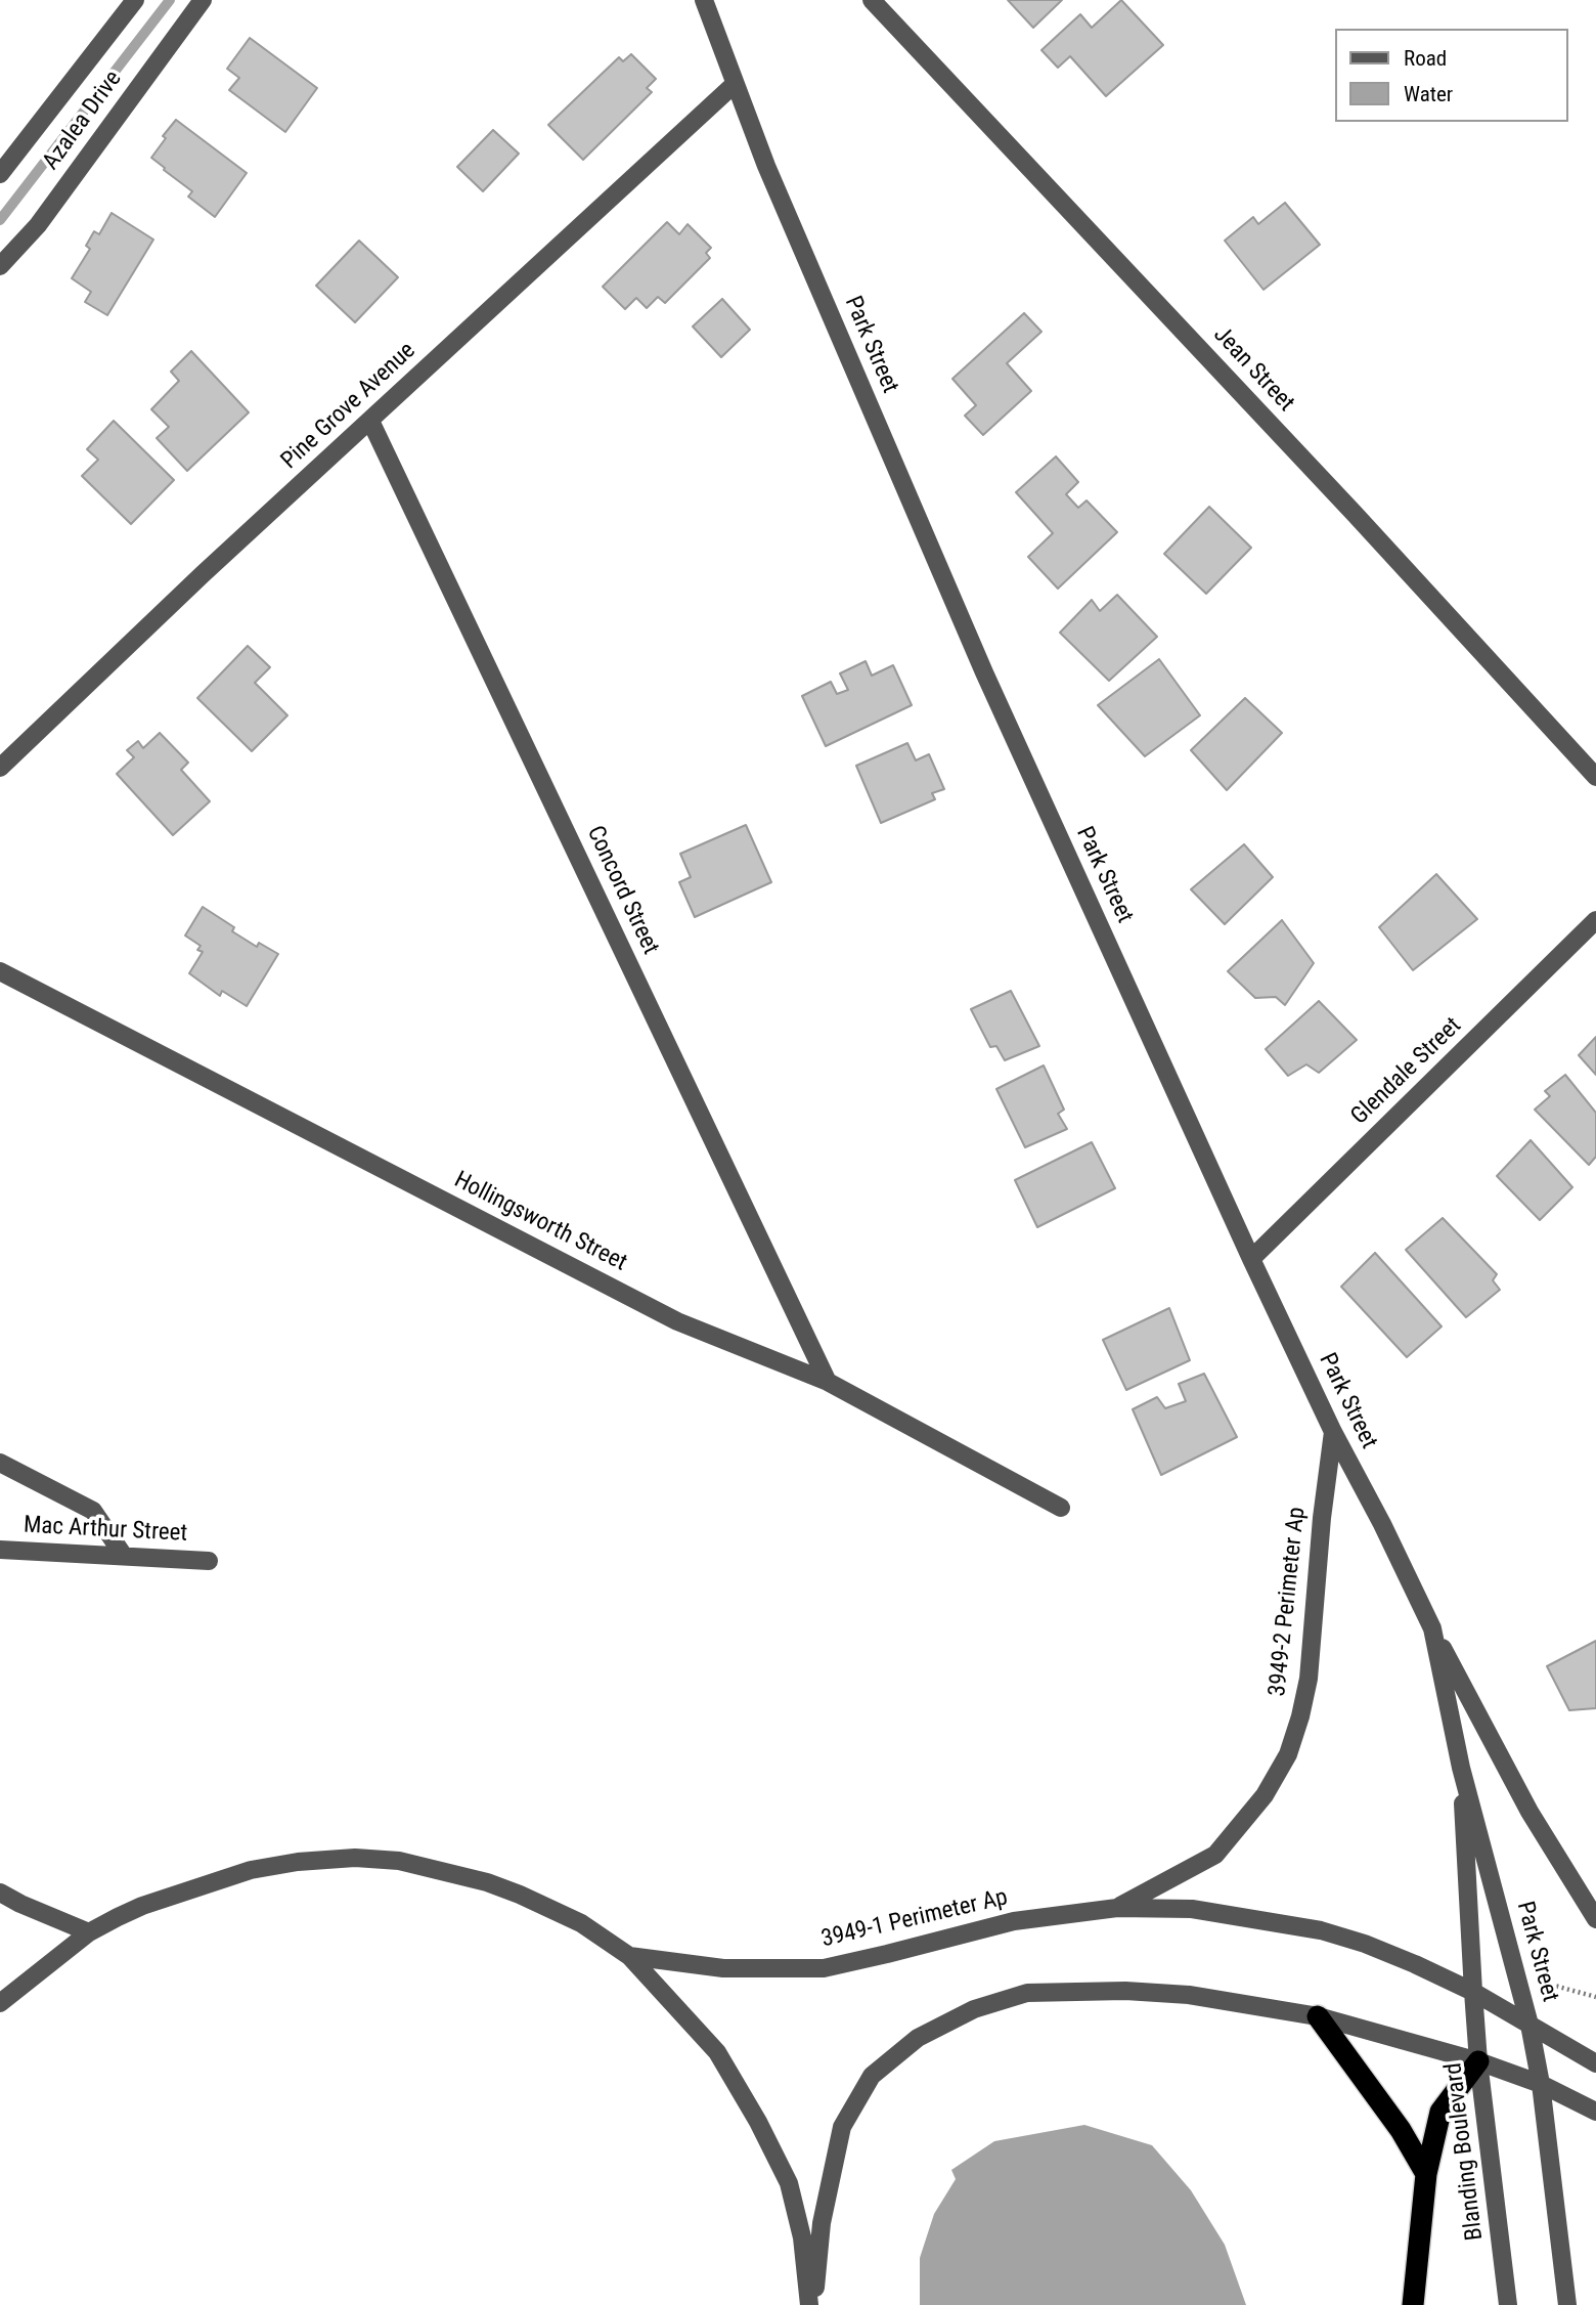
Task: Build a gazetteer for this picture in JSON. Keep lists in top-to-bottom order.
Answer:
{
  "streets": {
    "street": [
      "Azalea Drive",
      "Park Street",
      "Jean Street",
      "Pine Grove Avenue",
      "Concord Street",
      "Glendale Street",
      "Hollingsworth Street",
      "Mac Arthur Street",
      "3949-2 Perimeter Ap",
      "3949-1 Perimeter Ap",
      "Blanding Boulevard"
    ]
  },
  "crossings": [
    ["Park Street", "Pine Grove Avenue"],
    ["Park Street", "Glendale Street"],
    ["Park Street", "3949-2 Perimeter Ap"],
    ["Park Street", "3949-1 Perimeter Ap"],
    ["Park Street", "Blanding Boulevard"],
    ["Pine Grove Avenue", "Concord Street"],
    ["Concord Street", "Hollingsworth Street"],
    ["3949-2 Perimeter Ap", "3949-1 Perimeter Ap"],
    ["3949-1 Perimeter Ap", "Blanding Boulevard"]
  ],
  "legend": ["Road", "Water"]
}
